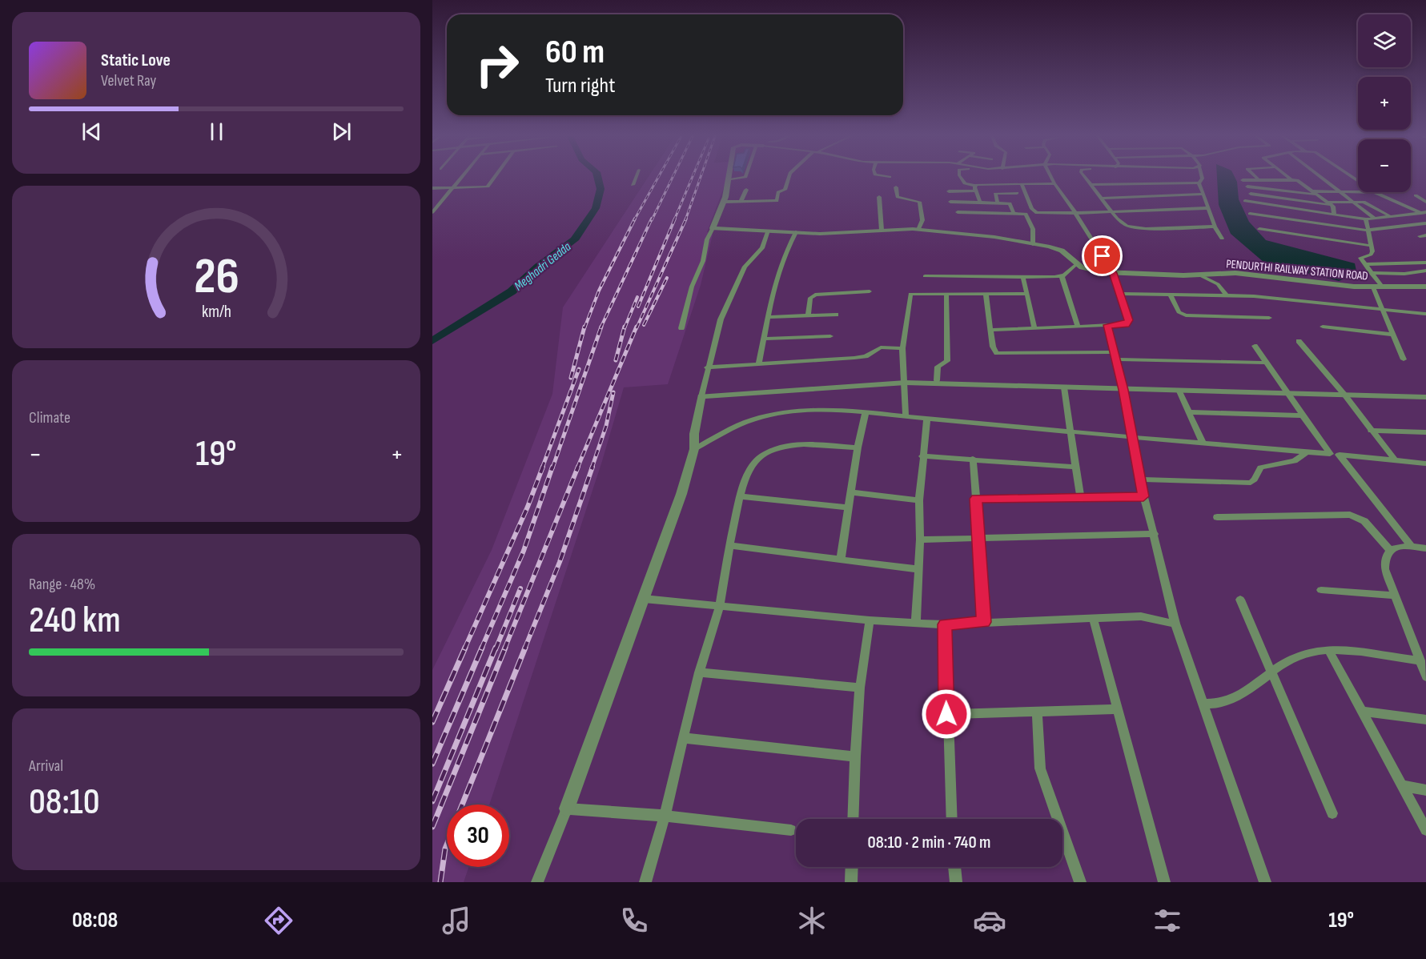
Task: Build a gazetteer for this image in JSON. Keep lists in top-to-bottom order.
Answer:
{
  "streets": {
    "street": ["PENDURTHI RAILWAY STATION ROAD"]
  },
  "water": ["Meghadri Gedda"],
  "page": {
    "map_buttons": ["+", "−"],
    "turn": ["60 m", "Turn right"],
    "song": ["Static Love", "Velvet Ray"],
    "tile": [
      "Climate",
      ["Range · 48%", "240 km"],
      ["Arrival", "08:10"]
    ],
    "heat": ["−", "19°", "+"],
    "limit": "30",
    "trip": "08:10 · 2 min · 740 m",
    "tabs": ["08:08", "19°"],
    "gauge": ["26", "km/h"]
  }
}
